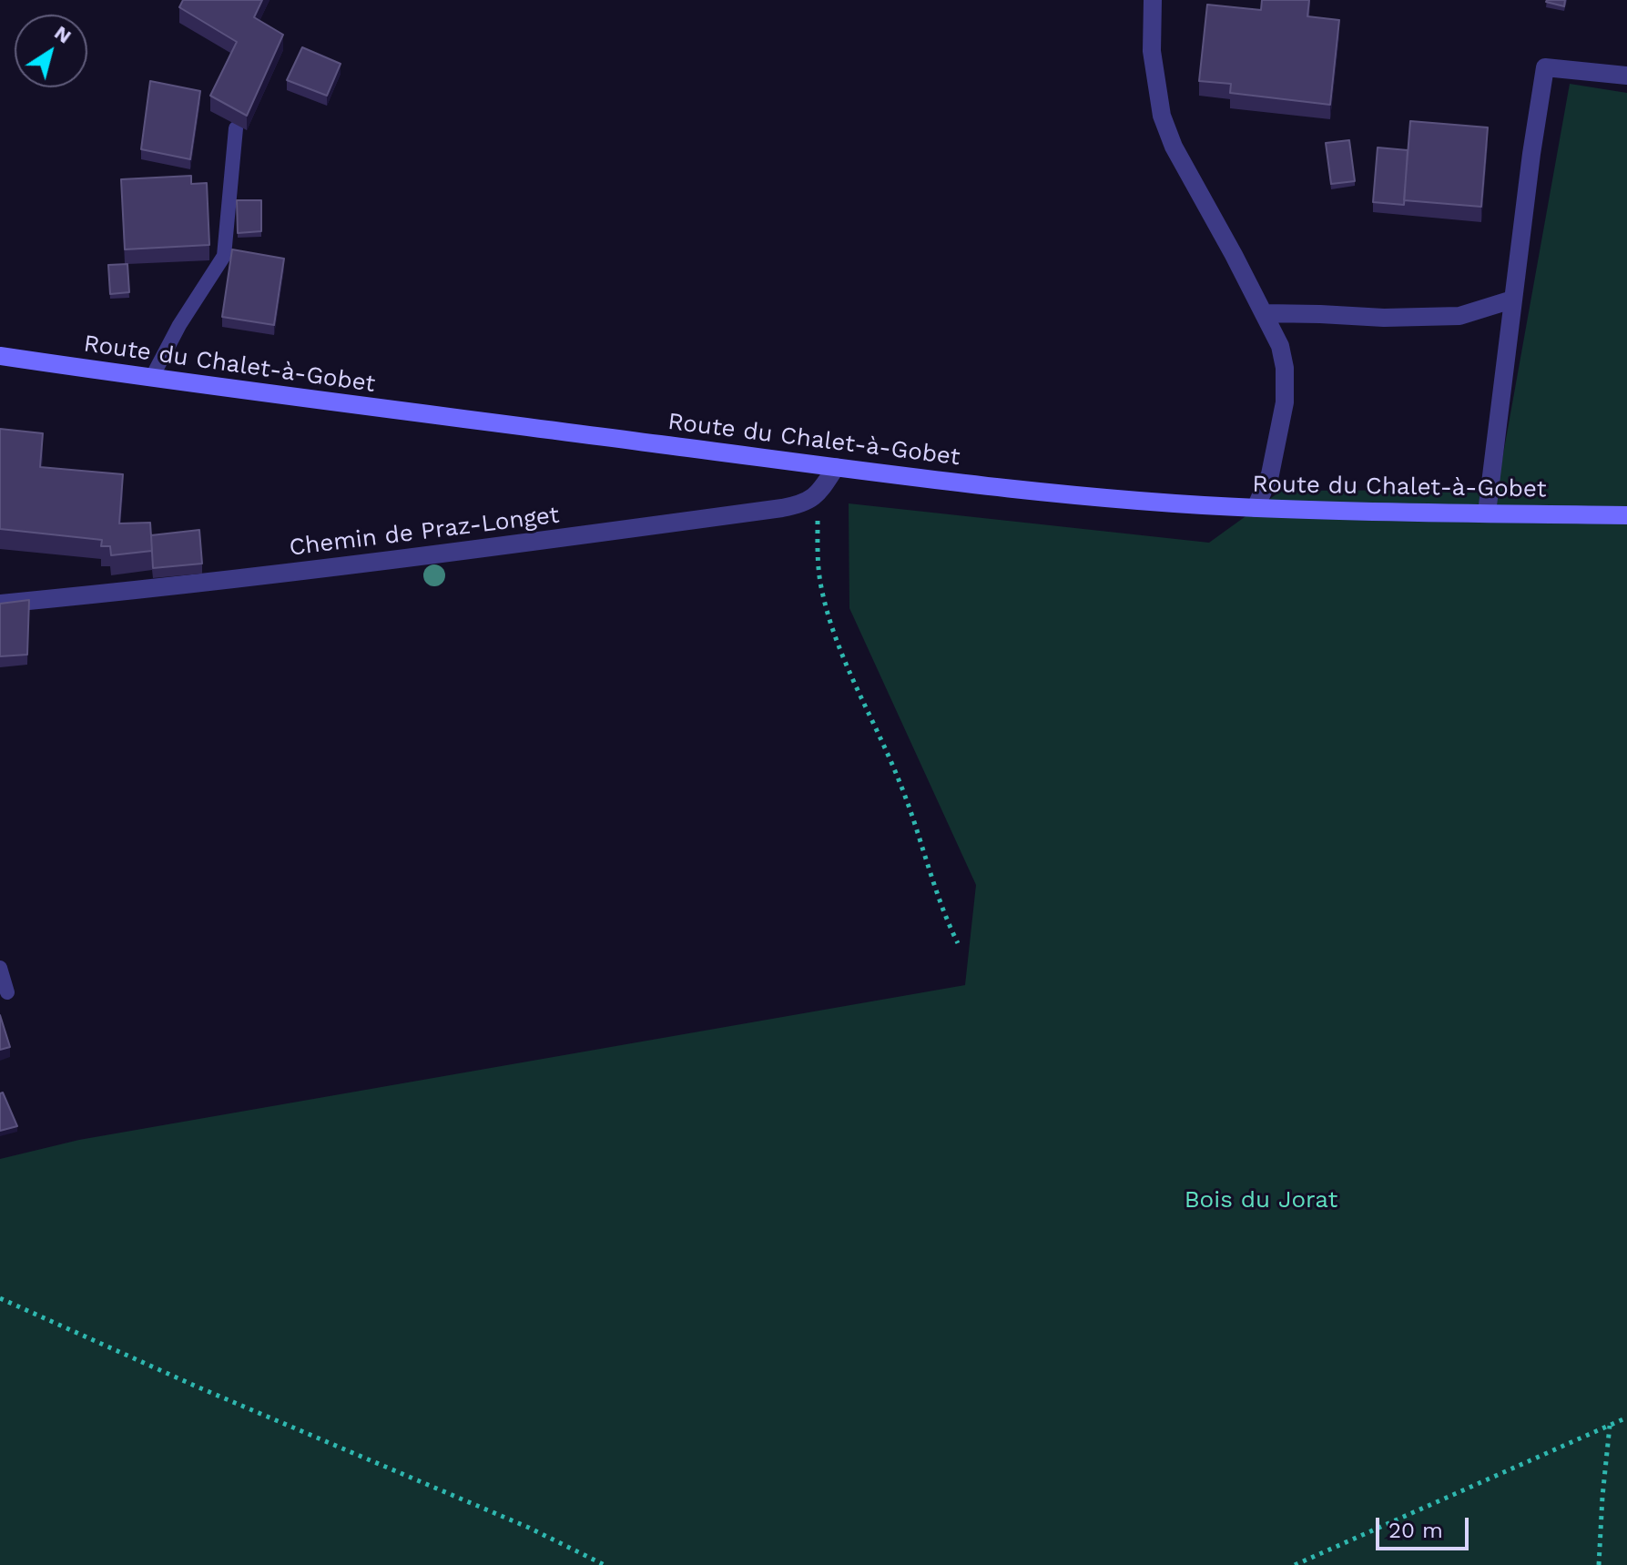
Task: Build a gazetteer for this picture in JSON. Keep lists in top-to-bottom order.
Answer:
{
  "streets": {
    "main road": ["Route du Chalet-à-Gobet"],
    "street": ["Chemin de Praz-Longet"]
  },
  "parks": ["Bois du Jorat"],
  "scale_bar": "20 m",
  "north": "top right"
}
